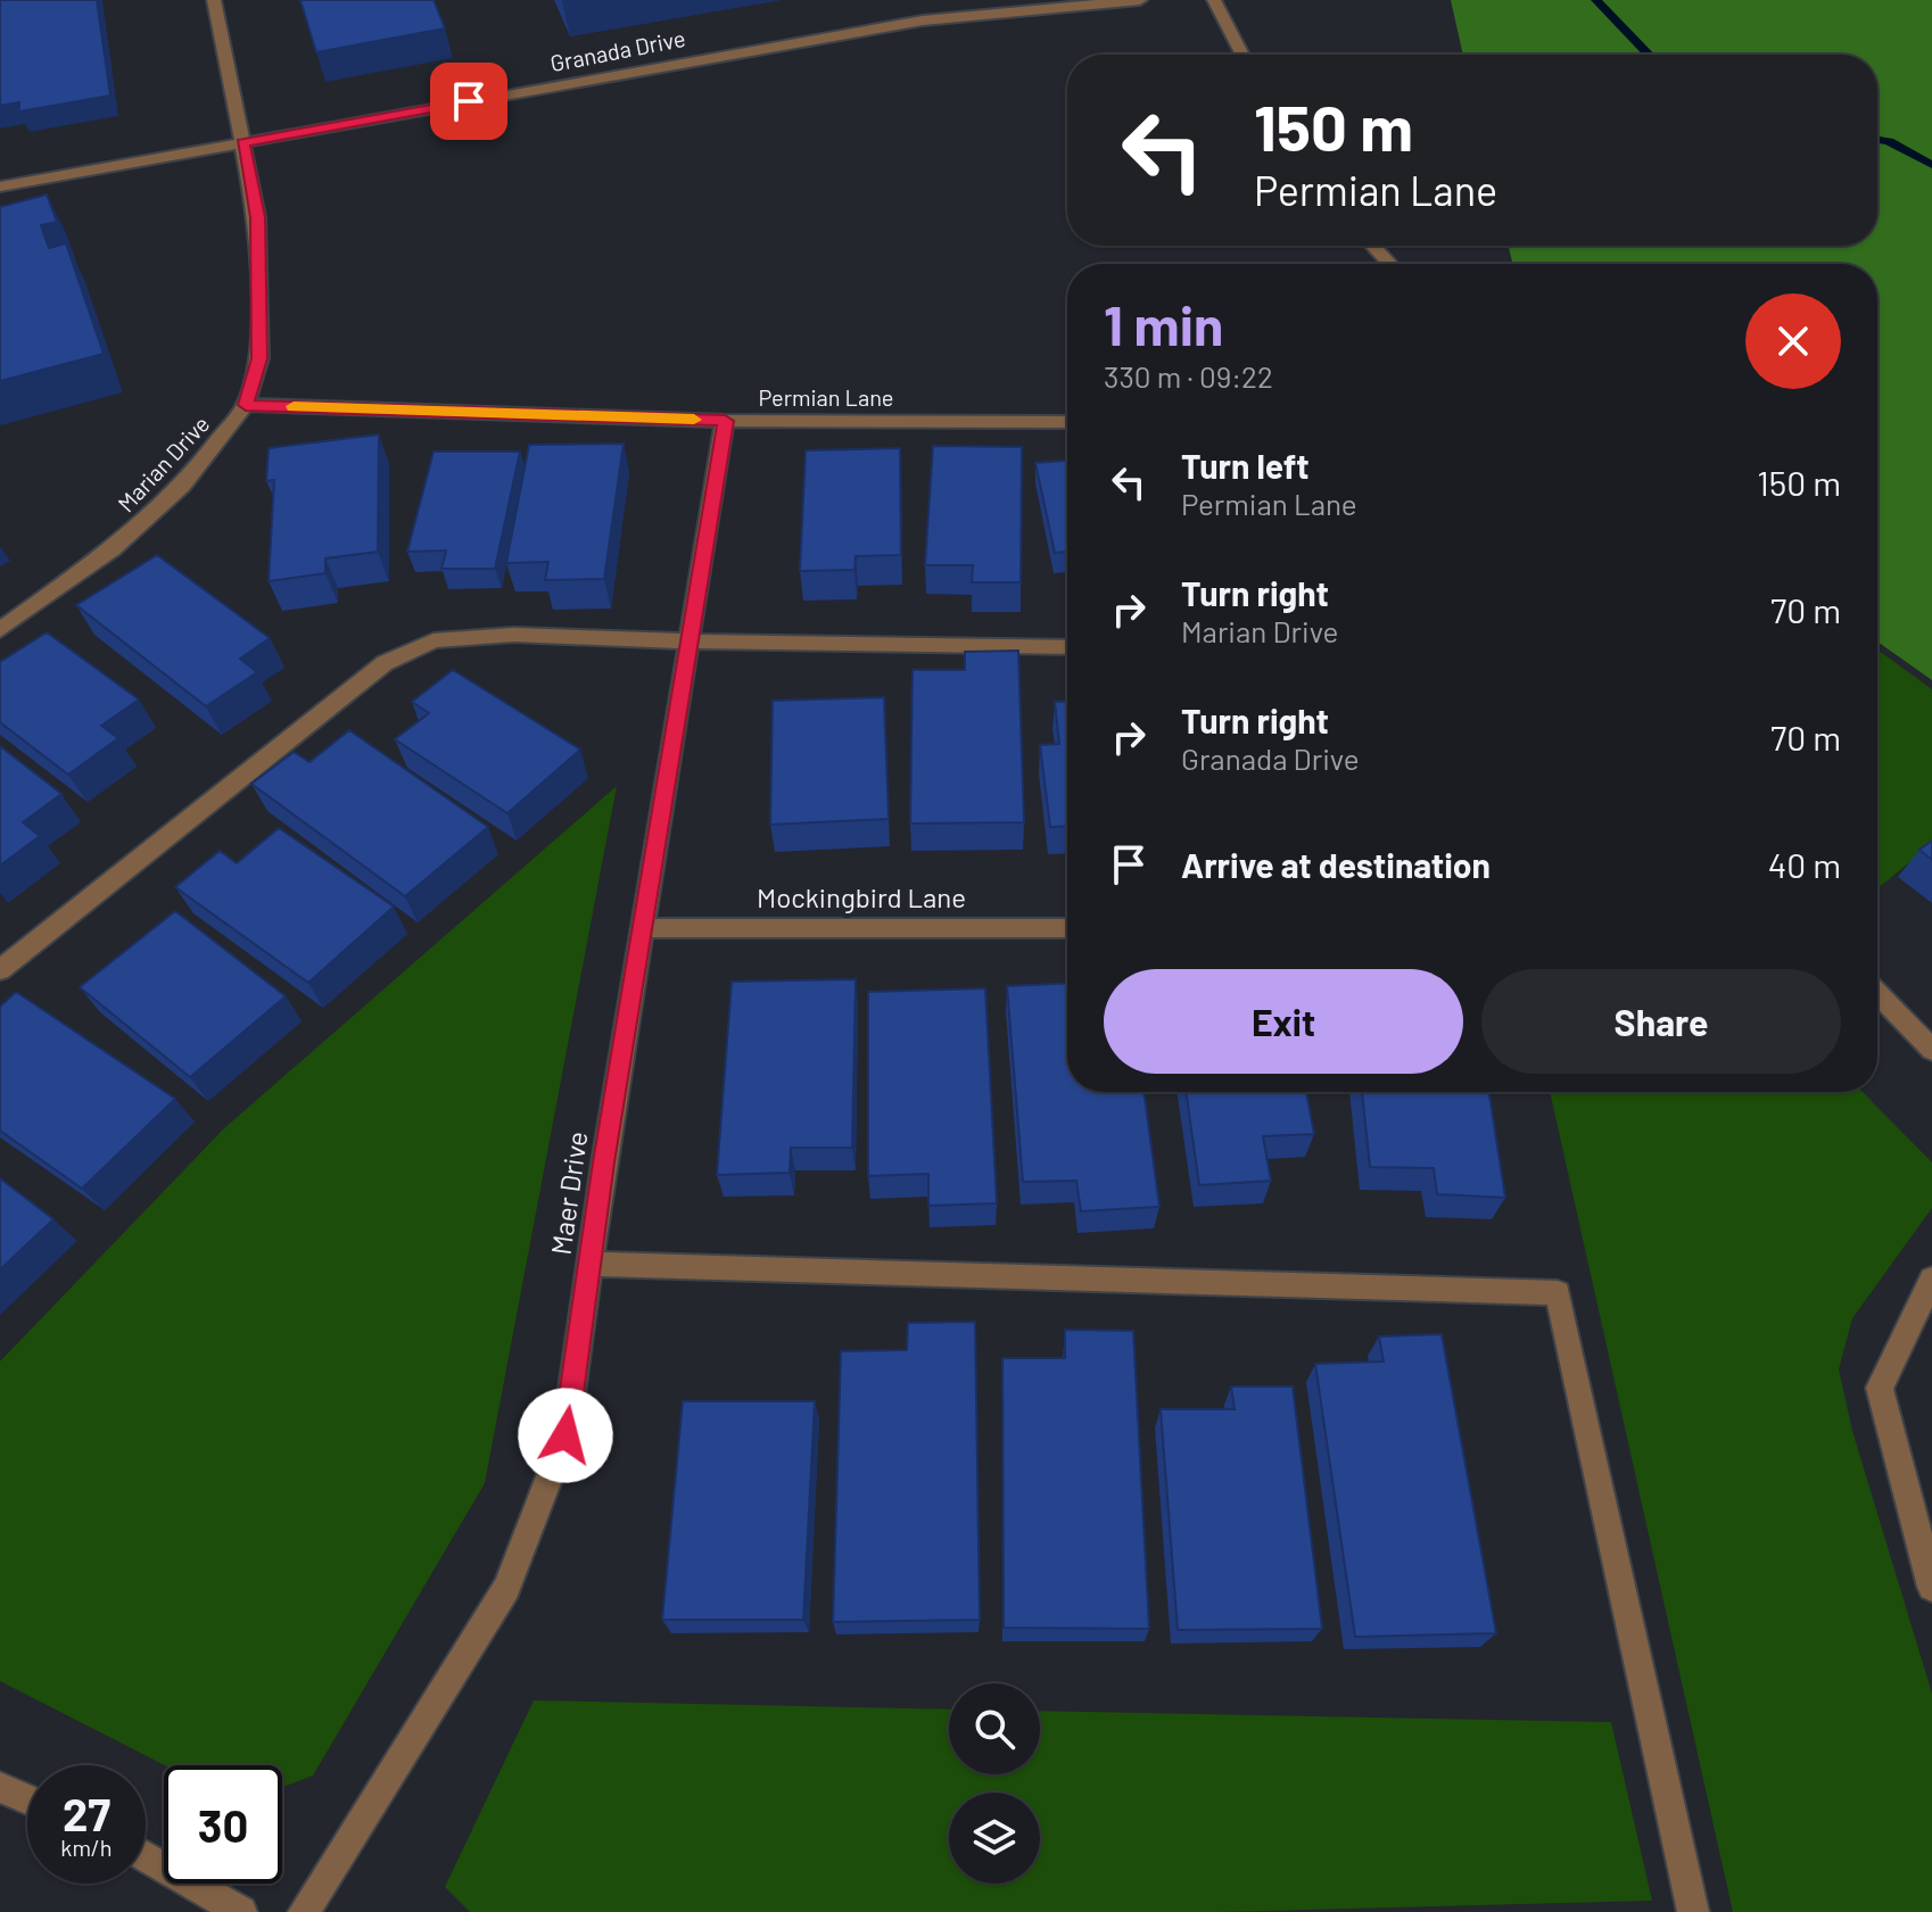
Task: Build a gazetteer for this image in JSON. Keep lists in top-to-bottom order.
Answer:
{
  "streets": {
    "street": [
      "Granada Drive",
      "Permian Lane",
      "Marian Drive",
      "Mockingbird Lane",
      "Maer Drive"
    ]
  },
  "crossings": [
    ["Granada Drive", "Marian Drive"],
    ["Permian Lane", "Marian Drive"],
    ["Permian Lane", "Maer Drive"],
    ["Mockingbird Lane", "Maer Drive"]
  ],
  "page": {
    "turn": ["150 m", "Permian Lane"],
    "heading": ["1 min", "330 m · 09:22"],
    "list": [
      {
        "name": "Turn left",
        "note": "Permian Lane",
        "value": "150 m"
      },
      {
        "name": "Turn right",
        "note": "Marian Drive",
        "value": "70 m"
      },
      {
        "name": "Turn right",
        "note": "Granada Drive",
        "value": "70 m"
      },
      {
        "name": "Arrive at destination",
        "value": "40 m"
      }
    ],
    "buttons": ["Exit", "Share"],
    "speed": "27 km/h",
    "limit": "30"
  }
}
